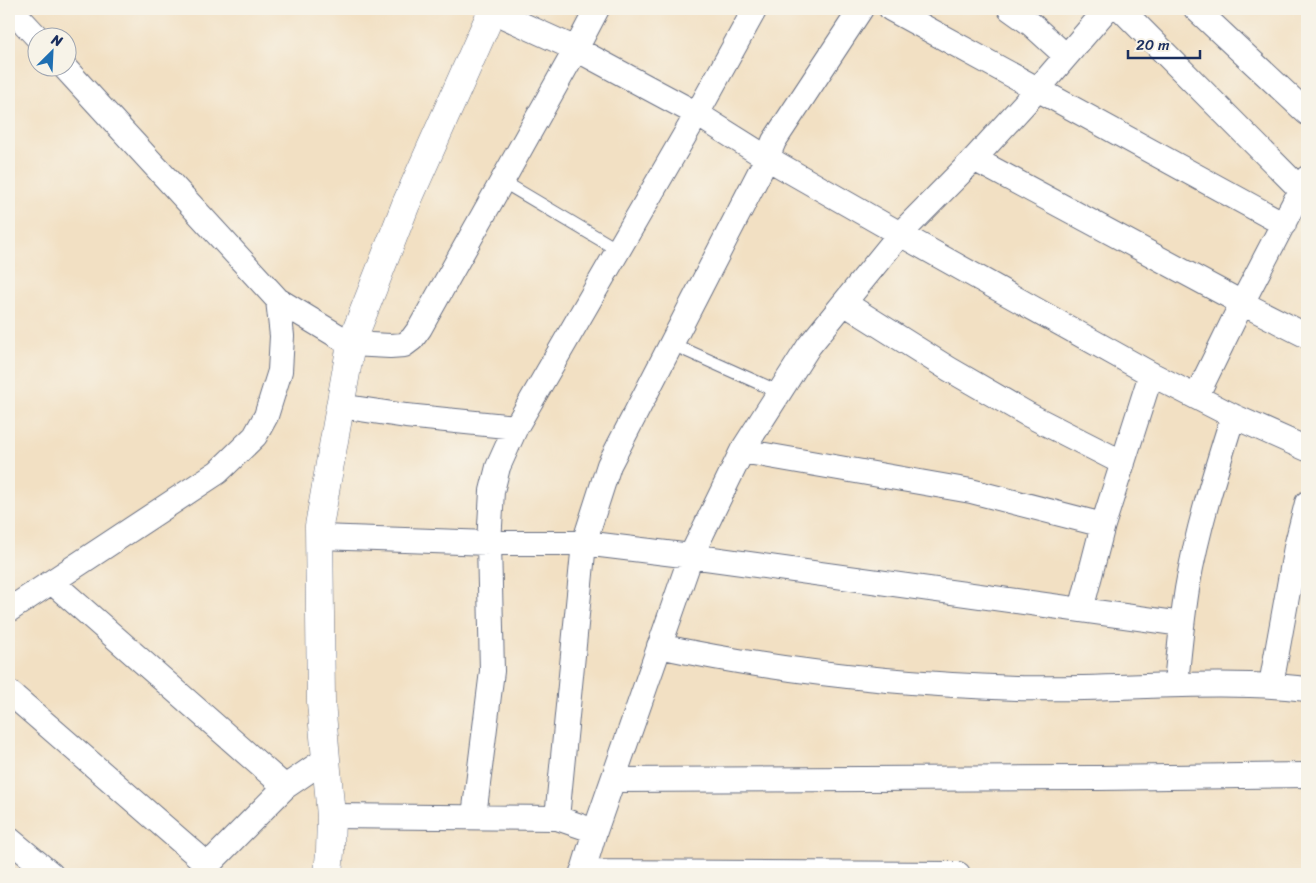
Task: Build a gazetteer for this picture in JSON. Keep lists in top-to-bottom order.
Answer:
{
  "scale_bar": "20 m",
  "north": "top right"
}
